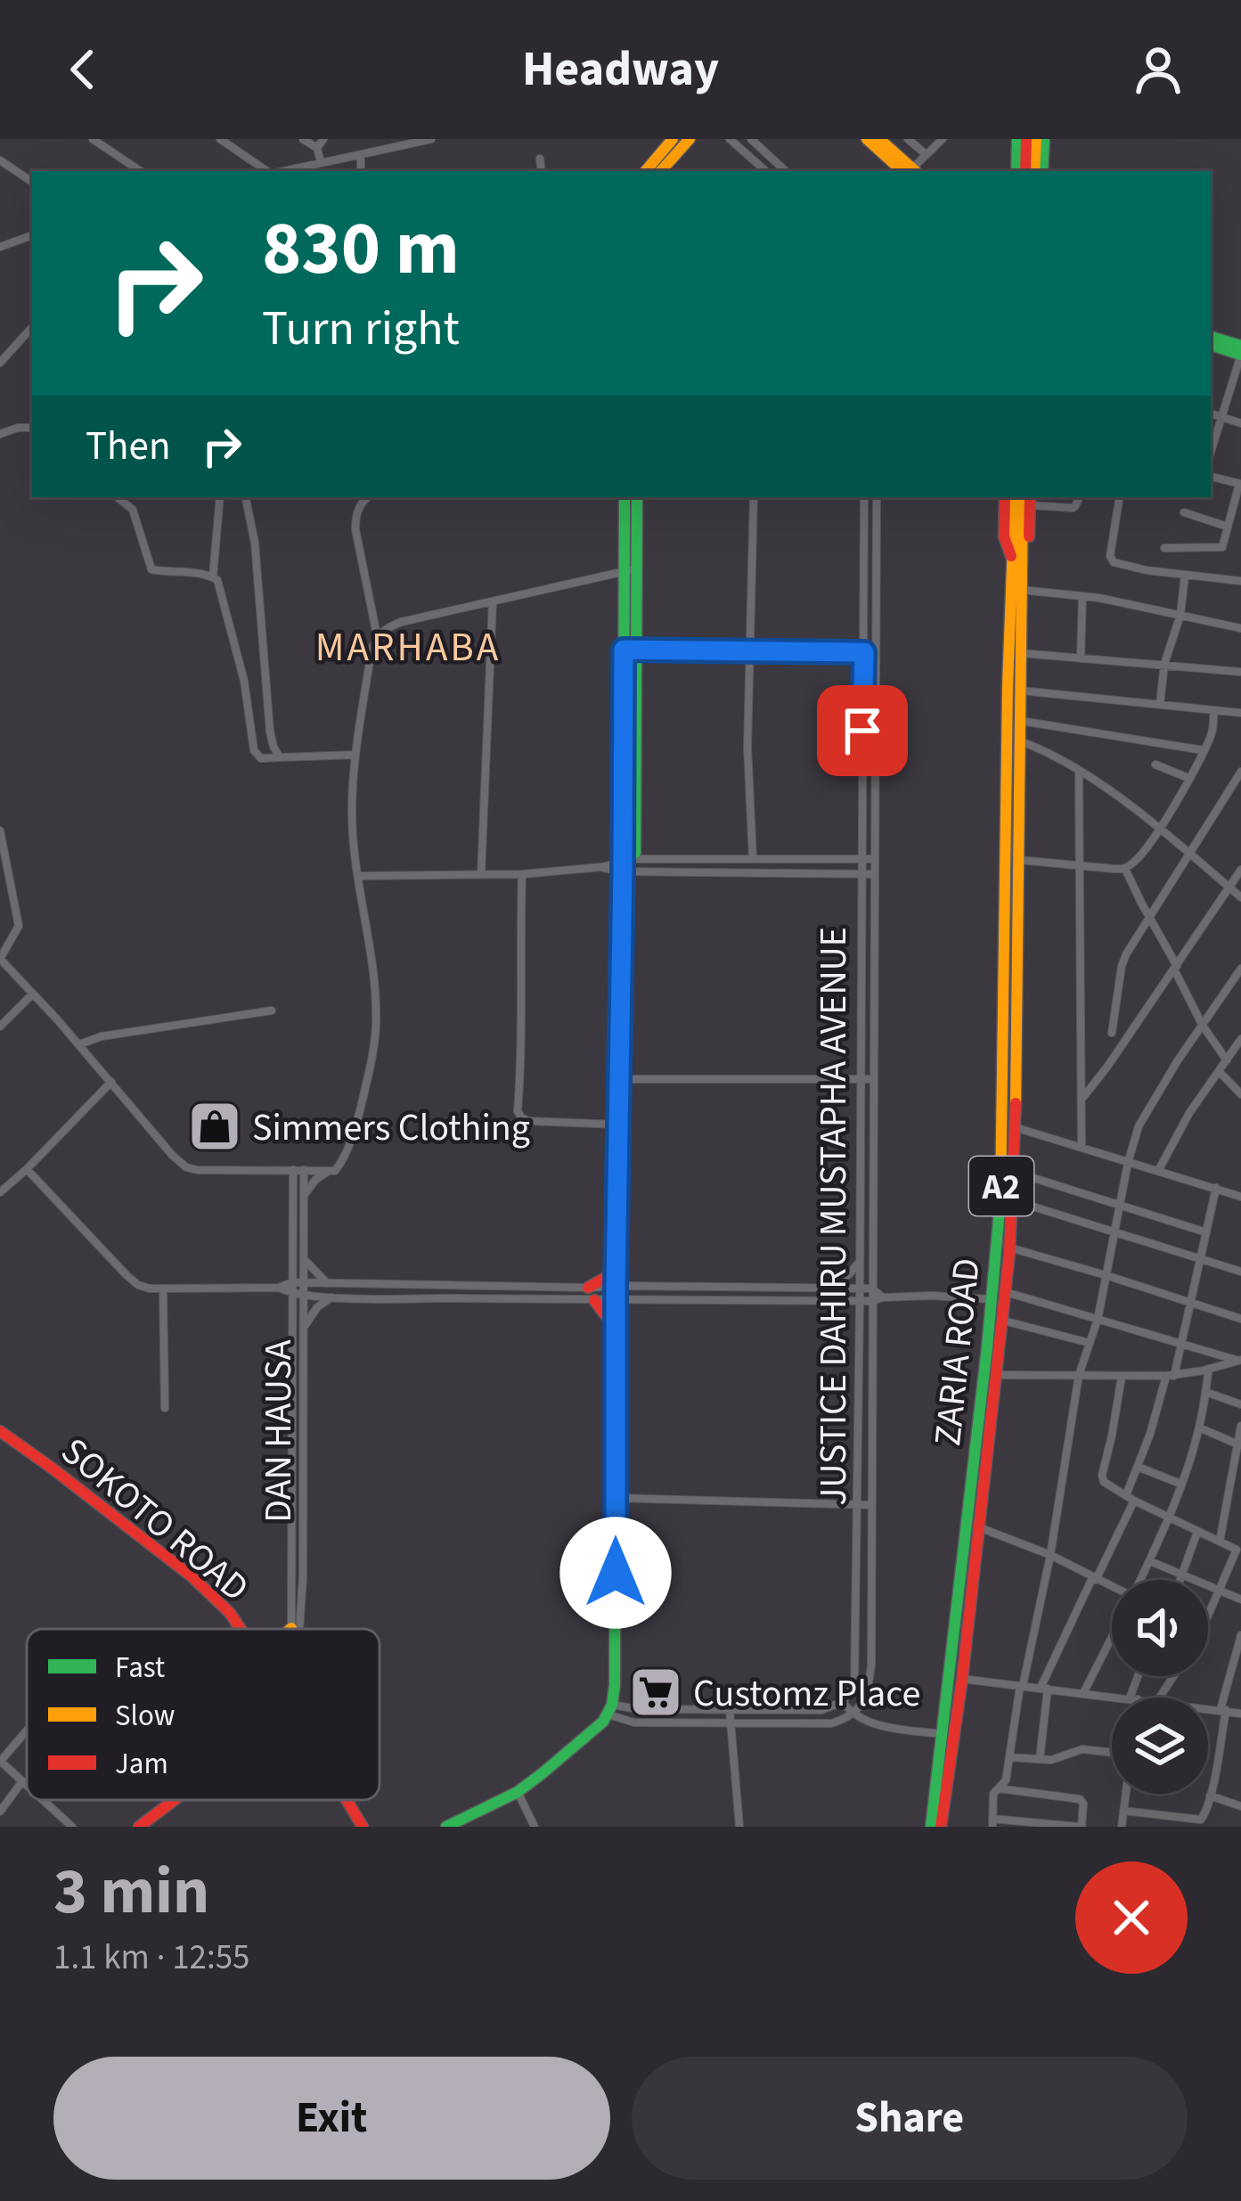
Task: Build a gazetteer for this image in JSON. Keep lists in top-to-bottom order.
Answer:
{
  "streets": {
    "main road": ["A2", "ZARIA ROAD", "SOKOTO ROAD"],
    "street": ["JUSTICE DAHIRU MUSTAPHA AVENUE", "DAN HAUSA"]
  },
  "districts": ["MARHABA"],
  "places": {
    "shop": ["Simmers Clothing"],
    "supermarket": ["Customz Place"]
  },
  "legend": ["Fast", "Slow", "Jam"],
  "page": {
    "header": "Headway",
    "turn": ["830 m", "Turn right"],
    "then": "Then",
    "heading": ["3 min", "1.1 km · 12:55"],
    "buttons": ["Exit", "Share"]
  }
}
